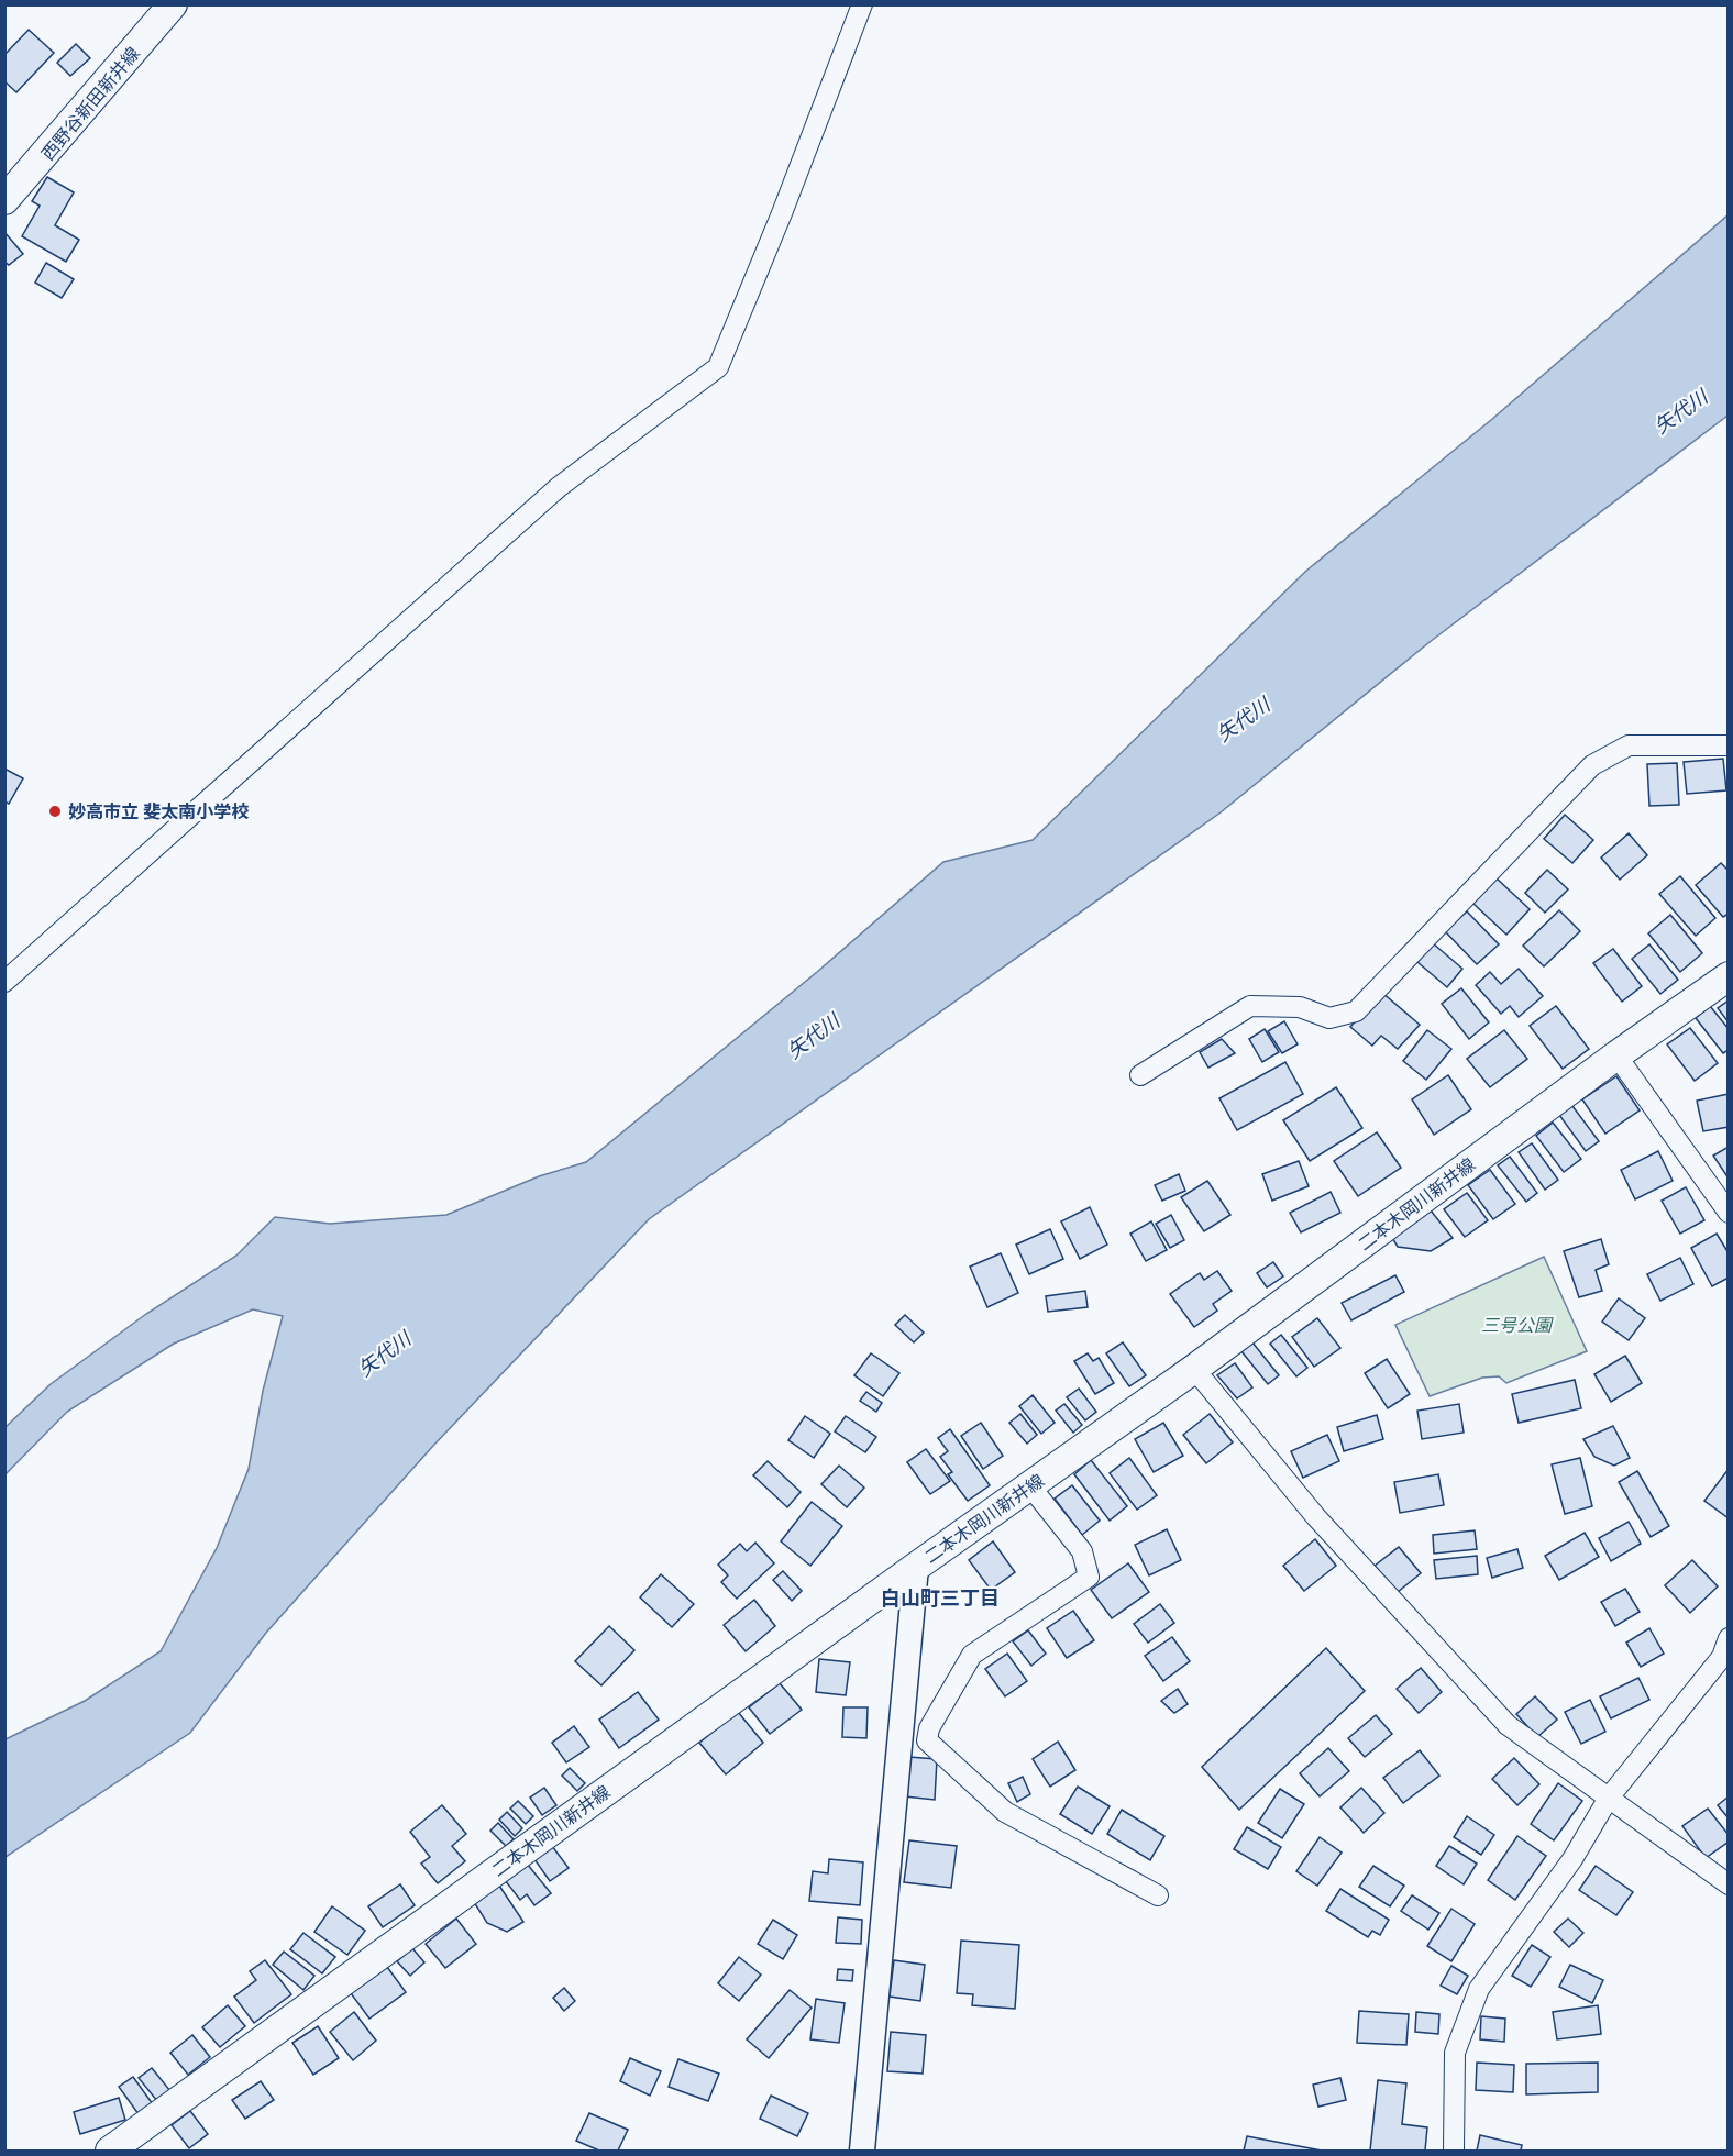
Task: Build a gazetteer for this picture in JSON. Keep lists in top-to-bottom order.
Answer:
{
  "streets": {
    "main road": ["西野谷新田新井線", "二本木岡川新井線"]
  },
  "districts": ["白山町三丁目"],
  "water": ["矢代川"],
  "parks": ["三号公園"],
  "places": ["妙高市立 斐太南小学校"]
}
